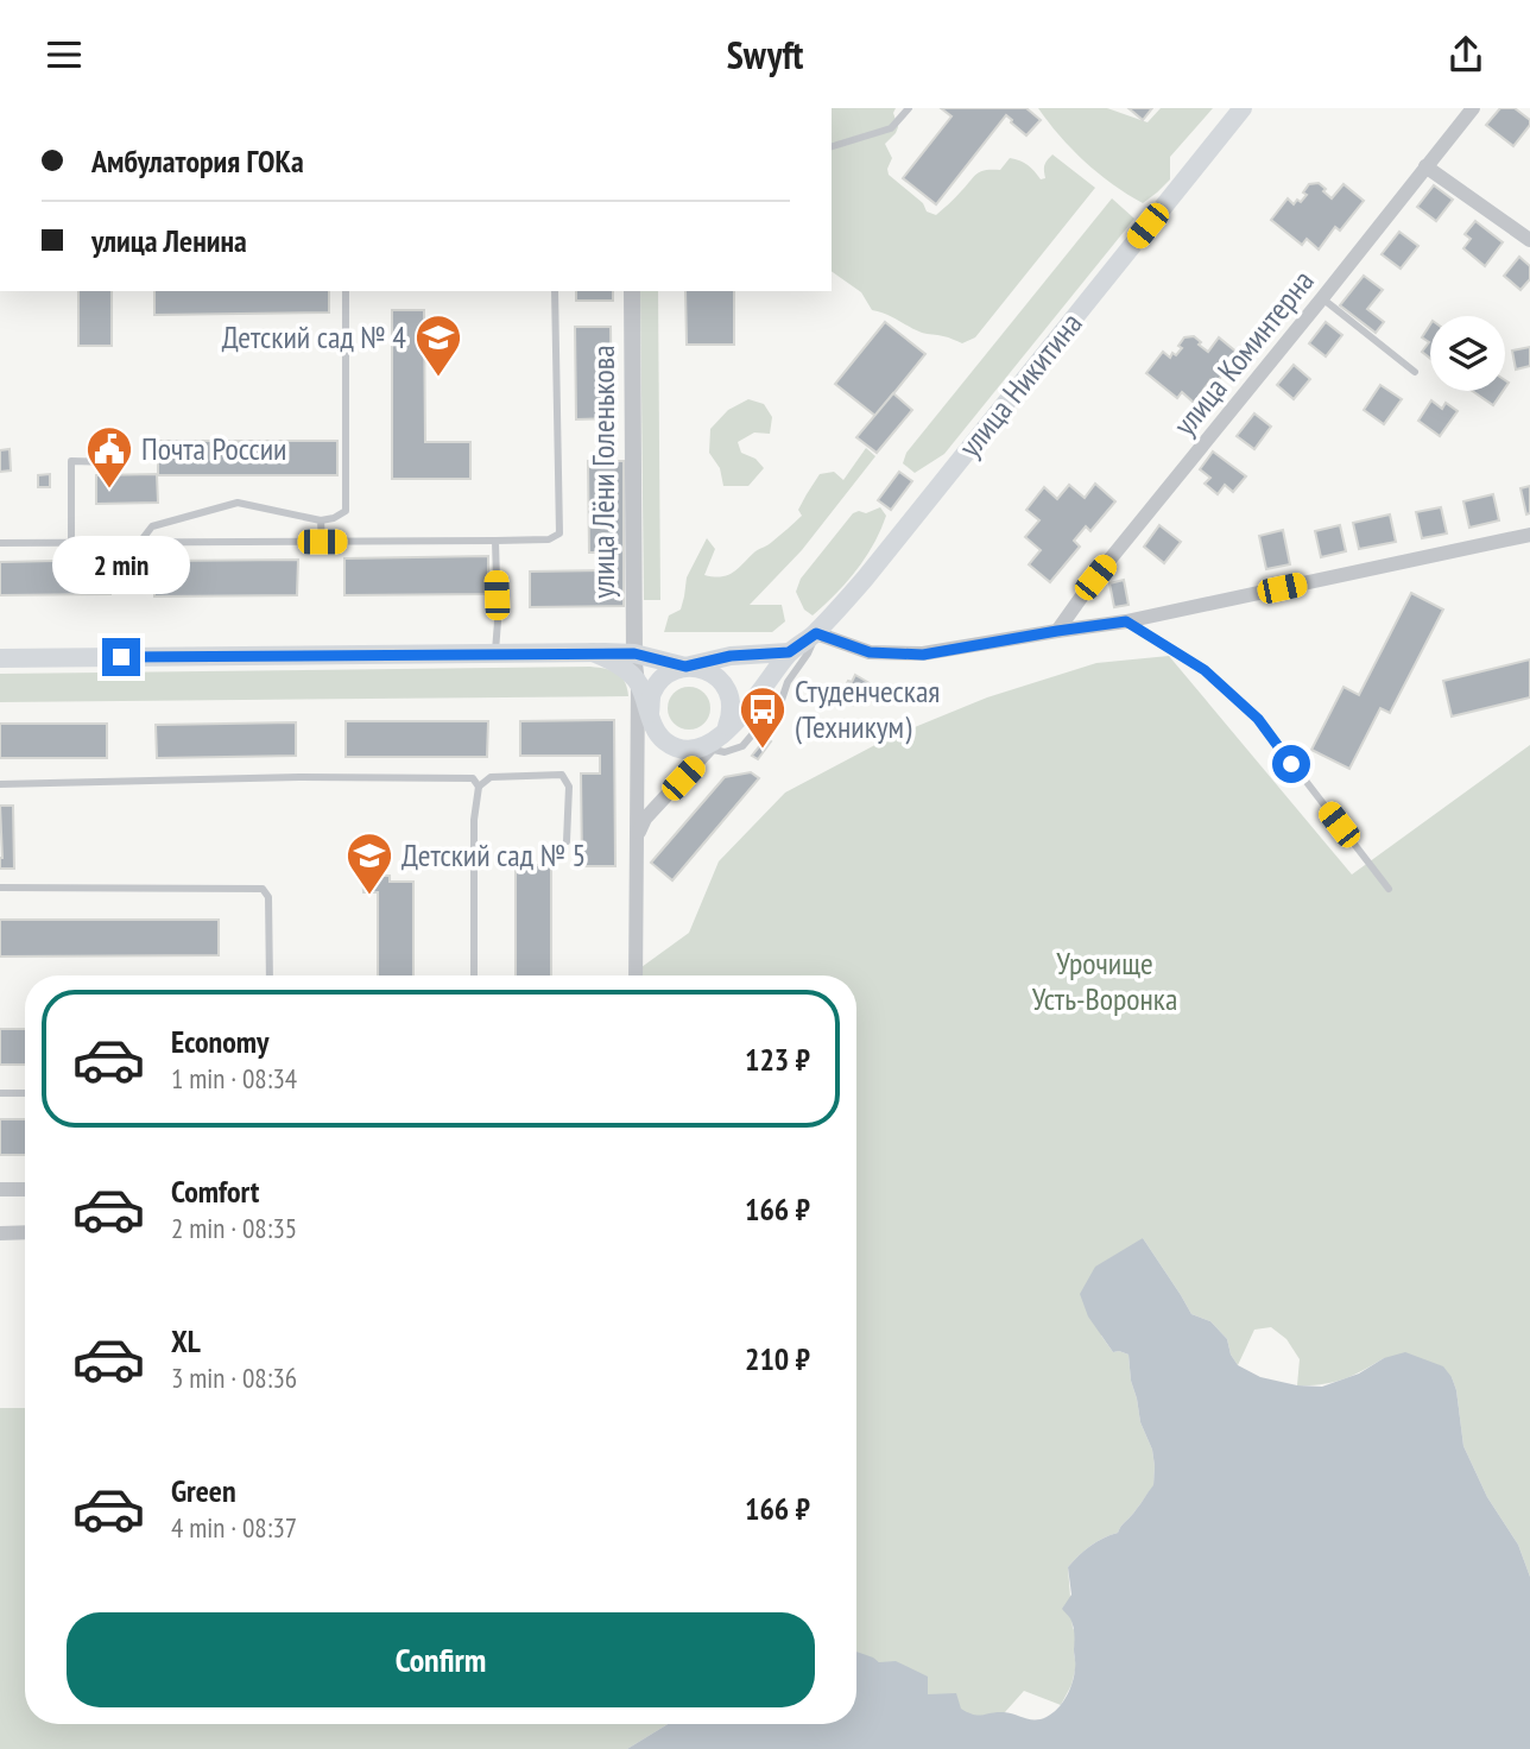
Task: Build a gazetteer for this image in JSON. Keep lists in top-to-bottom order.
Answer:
{
  "streets": {
    "main road": ["улица Никитина"],
    "street": ["улица Коминтерна", "улица Лёни Голенькова"]
  },
  "parks": ["Урочище Усть-Воронка"],
  "places": {
    "school or university": ["Детский сад № 4", "Детский сад № 5"],
    "public building": ["Почта России"],
    "bus stop": ["Студенческая (Техникум)"]
  },
  "page": {
    "header": "Swyft",
    "banner": ["Амбулатория ГОКа", "улица Ленина"],
    "bubble": "2 min",
    "list": [
      {
        "name": "Economy",
        "note": "1 min · 08:34",
        "value": "123 ₽"
      },
      {
        "name": "Comfort",
        "note": "2 min · 08:35",
        "value": "166 ₽"
      },
      {
        "name": "XL",
        "note": "3 min · 08:36",
        "value": "210 ₽"
      },
      {
        "name": "Green",
        "note": "4 min · 08:37",
        "value": "166 ₽"
      }
    ],
    "buttons": "Confirm"
  }
}
